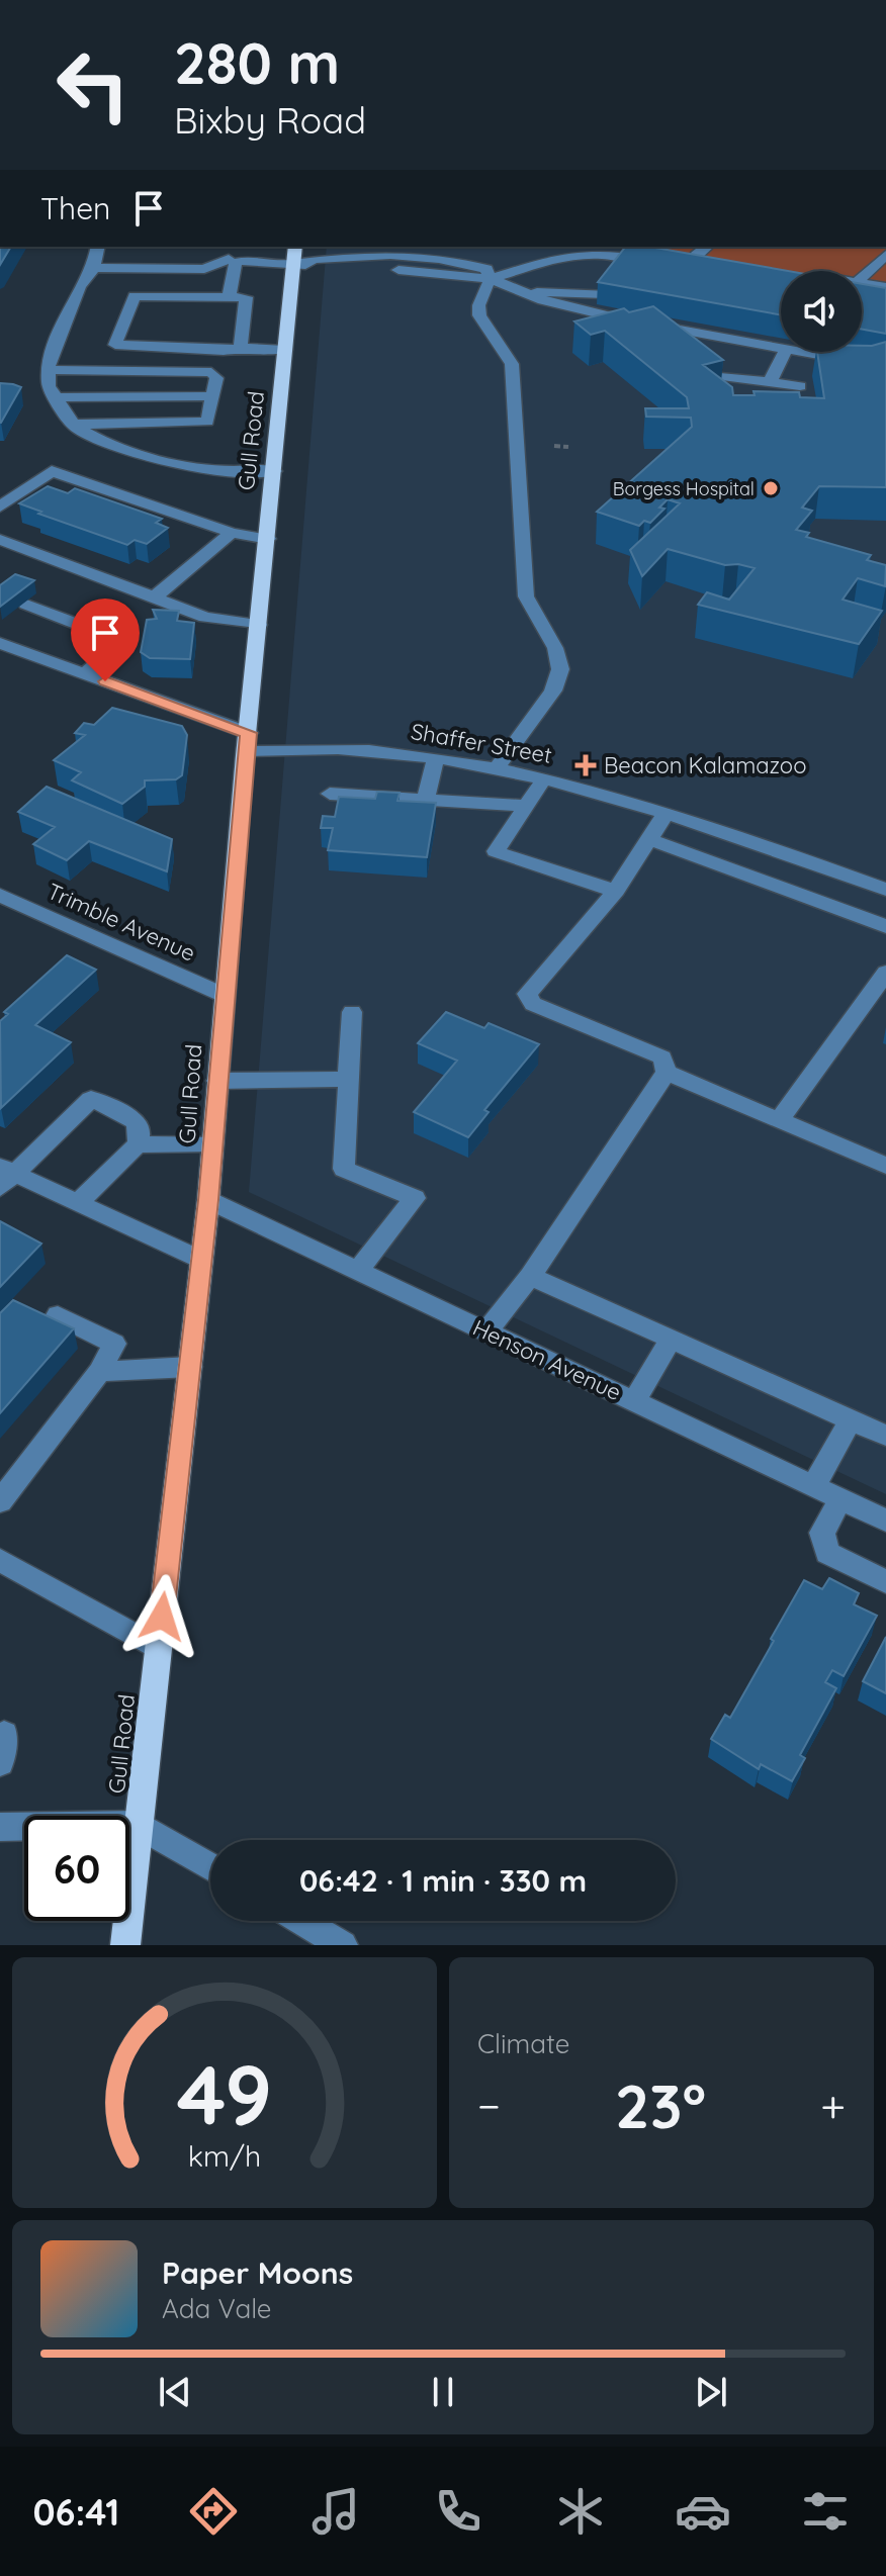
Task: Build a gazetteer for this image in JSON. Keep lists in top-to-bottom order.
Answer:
{
  "streets": {
    "main road": ["Gull Road"],
    "street": ["Shaffer Street", "Trimble Avenue", "Henson Avenue"]
  },
  "crossings": [
    ["Gull Road", "Shaffer Street"],
    ["Gull Road", "Trimble Avenue"],
    ["Gull Road", "Henson Avenue"]
  ],
  "places": {
    "other": ["Borgess Hospital"],
    "health": ["Beacon Kalamazoo"]
  },
  "page": {
    "turn": ["280 m", "Bixby Road"],
    "then": "Then",
    "limit": "60",
    "trip": "06:42 · 1 min · 330 m",
    "tile": "Climate",
    "heat": ["−", "23°", "+"],
    "song": ["Paper Moons", "Ada Vale"],
    "tabs": "06:41",
    "gauge": ["49", "km/h"]
  }
}
